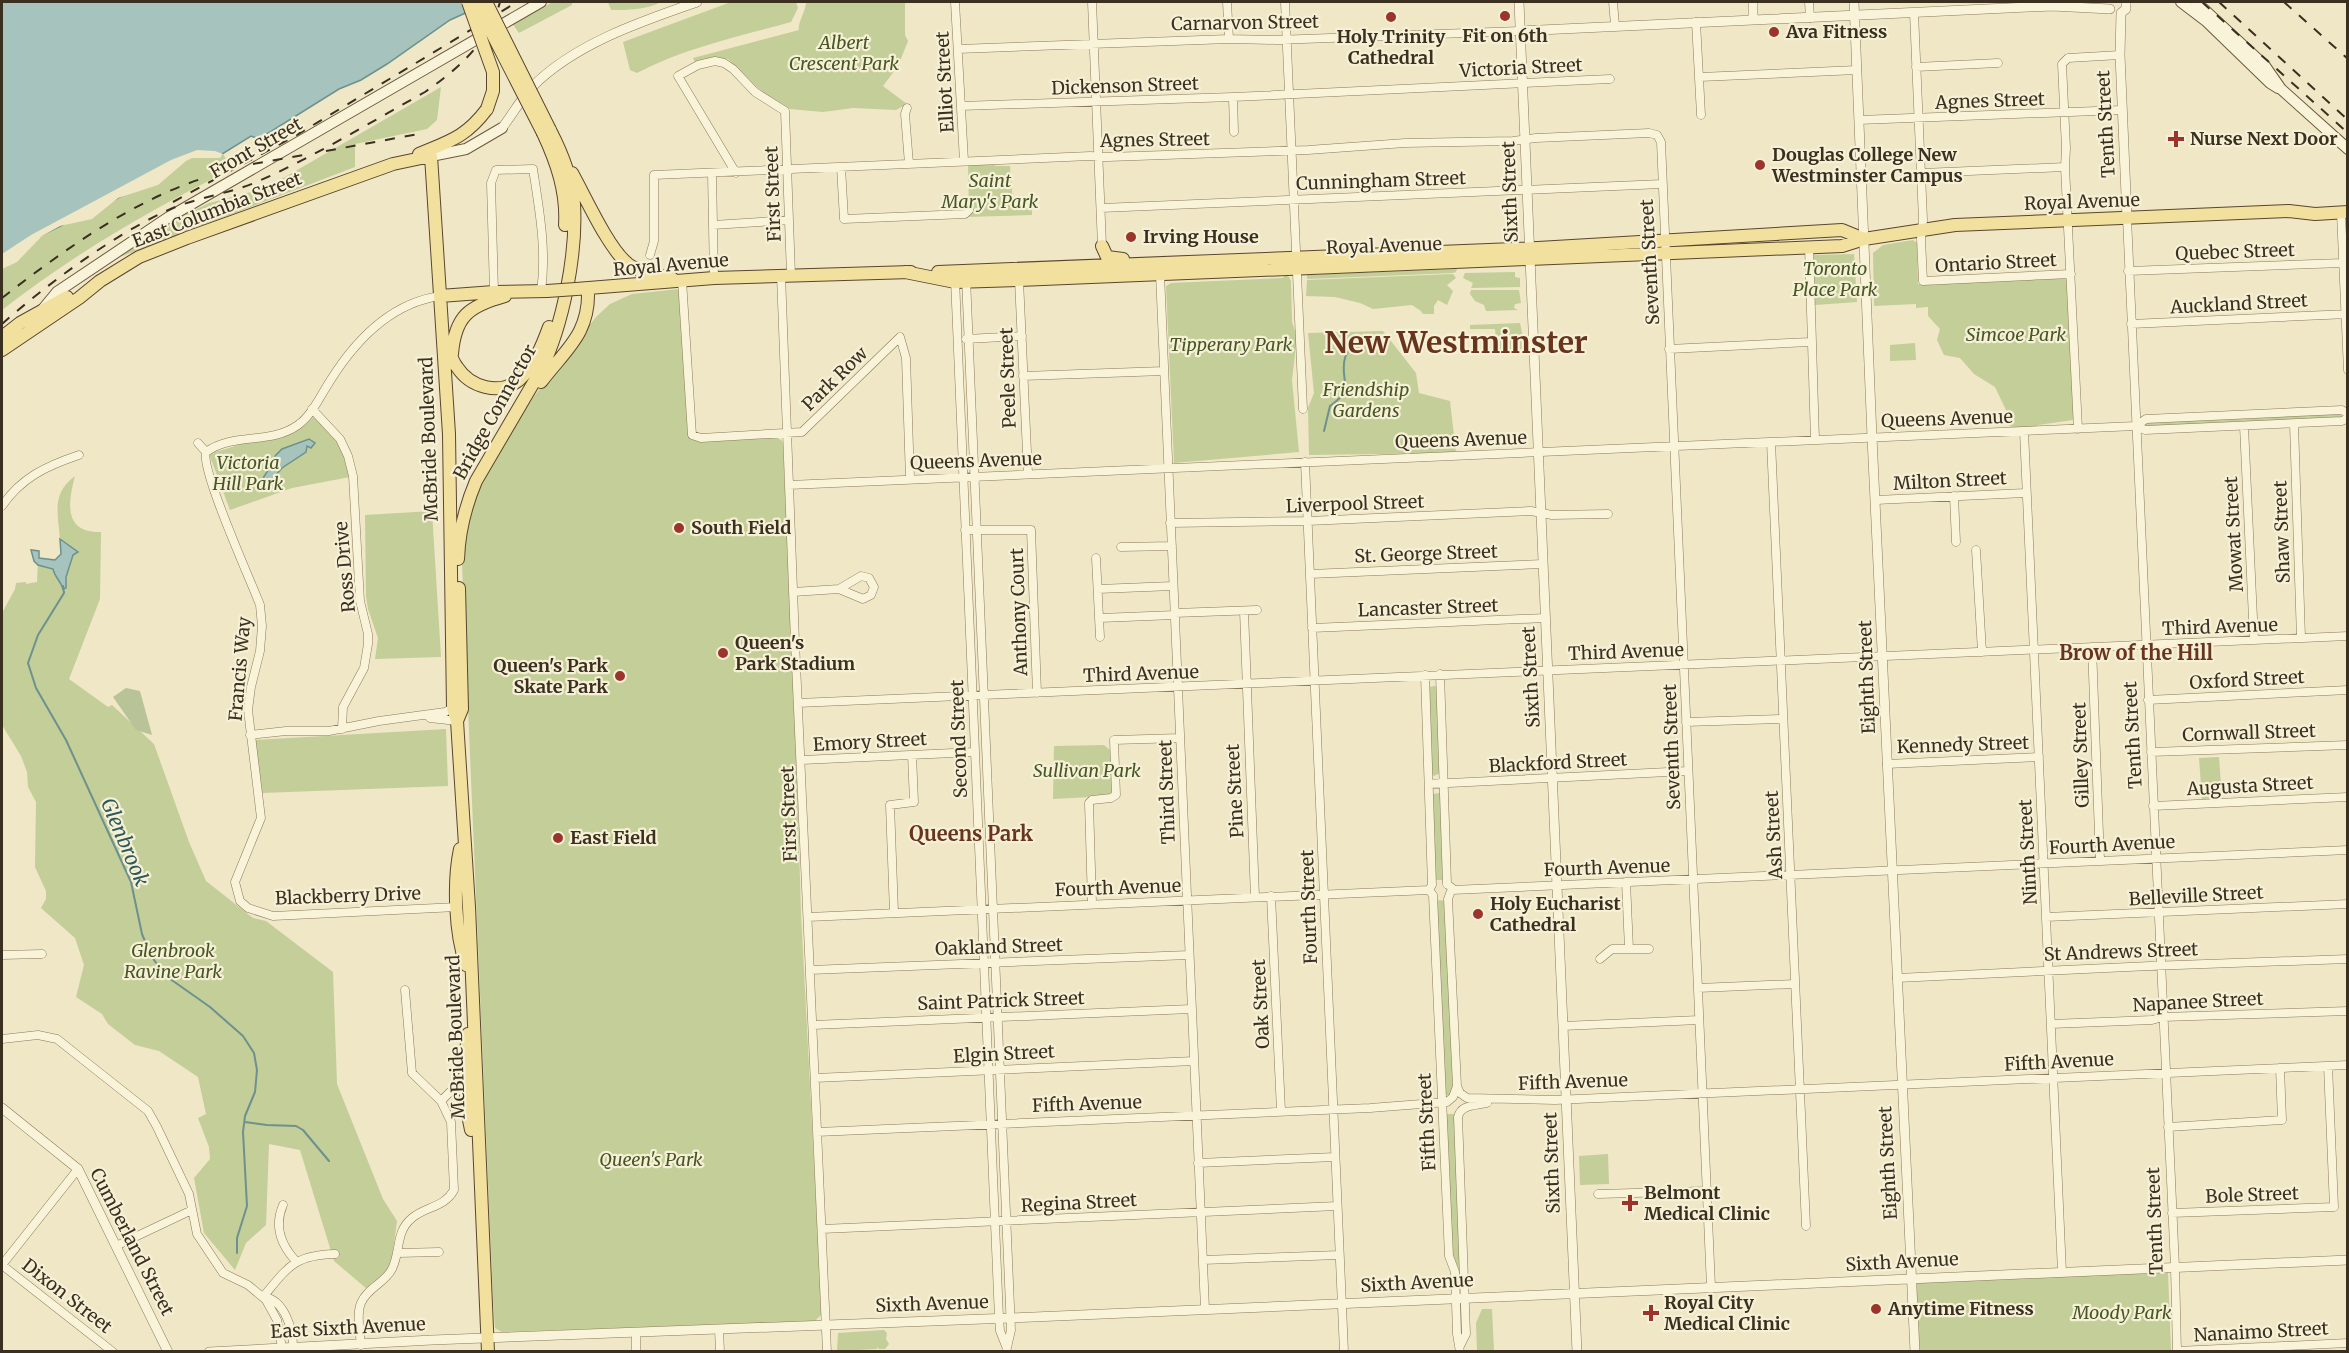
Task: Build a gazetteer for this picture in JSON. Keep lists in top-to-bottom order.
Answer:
{
  "streets": {
    "main road": [
      "Front Street",
      "Royal Avenue",
      "East Columbia Street",
      "Bridge Connector",
      "McBride Boulevard"
    ],
    "street": [
      "Carnarvon Street",
      "Victoria Street",
      "Elliot Street",
      "Dickenson Street",
      "Agnes Street",
      "Tenth Street",
      "Cunningham Street",
      "Sixth Street",
      "First Street",
      "Quebec Street",
      "Seventh Street",
      "Ontario Street",
      "Auckland Street",
      "Peele Street",
      "Park Row",
      "Queens Avenue",
      "Milton Street",
      "Liverpool Street",
      "Shaw Street",
      "Mowat Street",
      "St. George Street",
      "Ross Drive",
      "Lancaster Street",
      "Anthony Court",
      "Third Avenue",
      "Francis Way",
      "Eighth Street",
      "Oxford Street",
      "Cornwall Street",
      "Second Street",
      "Emory Street",
      "Kennedy Street",
      "Gilley Street",
      "Blackford Street",
      "Augusta Street",
      "Pine Street",
      "Third Street",
      "Ash Street",
      "Fourth Avenue",
      "Ninth Street",
      "Blackberry Drive",
      "Belleville Street",
      "Fourth Street",
      "Oakland Street",
      "St Andrews Street",
      "Saint Patrick Street",
      "Napanee Street",
      "Oak Street",
      "Elgin Street",
      "Fifth Avenue",
      "Fifth Street",
      "Bole Street",
      "Regina Street",
      "Cumberland Street",
      "Sixth Avenue",
      "Dixon Street",
      "East Sixth Avenue",
      "Nanaimo Street"
    ]
  },
  "crossings": [
    ["Carnarvon Street", "Elliot Street"],
    ["Carnarvon Street", "Tenth Street"],
    ["Carnarvon Street", "Sixth Street"],
    ["Carnarvon Street", "Eighth Street"],
    ["Victoria Street", "Dickenson Street"],
    ["Victoria Street", "Sixth Street"],
    ["Elliot Street", "Dickenson Street"],
    ["Elliot Street", "Agnes Street"],
    ["Agnes Street", "Tenth Street"],
    ["Agnes Street", "Sixth Street"],
    ["Agnes Street", "First Street"],
    ["Agnes Street", "Seventh Street"],
    ["Agnes Street", "Eighth Street"],
    ["Tenth Street", "Royal Avenue"],
    ["Tenth Street", "Quebec Street"],
    ["Tenth Street", "Auckland Street"],
    ["Tenth Street", "Queens Avenue"],
    ["Tenth Street", "Third Avenue"],
    ["Tenth Street", "Oxford Street"],
    ["Tenth Street", "Cornwall Street"],
    ["Tenth Street", "Augusta Street"],
    ["Tenth Street", "Fourth Avenue"],
    ["Tenth Street", "Belleville Street"],
    ["Tenth Street", "St Andrews Street"],
    ["Tenth Street", "Napanee Street"],
    ["Tenth Street", "Fifth Avenue"],
    ["Tenth Street", "Bole Street"],
    ["Tenth Street", "Sixth Avenue"],
    ["Tenth Street", "Nanaimo Street"],
    ["Cunningham Street", "Sixth Street"],
    ["Cunningham Street", "Seventh Street"],
    ["Sixth Street", "Royal Avenue"],
    ["Sixth Street", "Queens Avenue"],
    ["Sixth Street", "Liverpool Street"],
    ["Sixth Street", "St. George Street"],
    ["Sixth Street", "Lancaster Street"],
    ["Sixth Street", "Third Avenue"],
    ["Sixth Street", "Blackford Street"],
    ["Sixth Street", "Fourth Avenue"],
    ["Sixth Street", "Fifth Avenue"],
    ["Sixth Street", "Sixth Avenue"],
    ["First Street", "Royal Avenue"],
    ["First Street", "Park Row"],
    ["First Street", "Queens Avenue"],
    ["First Street", "Third Avenue"],
    ["First Street", "Emory Street"],
    ["First Street", "Fourth Avenue"],
    ["First Street", "Oakland Street"],
    ["First Street", "Saint Patrick Street"],
    ["First Street", "Elgin Street"],
    ["First Street", "Fifth Avenue"],
    ["First Street", "Regina Street"],
    ["First Street", "Sixth Avenue"],
    ["Royal Avenue", "Seventh Street"],
    ["Royal Avenue", "Ontario Street"],
    ["Royal Avenue", "Peele Street"],
    ["Royal Avenue", "McBride Boulevard"],
    ["Royal Avenue", "Eighth Street"],
    ["Royal Avenue", "Second Street"],
    ["Royal Avenue", "Third Street"],
    ["East Columbia Street", "McBride Boulevard"],
    ["Seventh Street", "Queens Avenue"],
    ["Seventh Street", "Third Avenue"],
    ["Seventh Street", "Blackford Street"],
    ["Seventh Street", "Fourth Avenue"],
    ["Seventh Street", "Fifth Avenue"],
    ["Seventh Street", "Sixth Avenue"],
    ["Peele Street", "Queens Avenue"],
    ["Park Row", "Queens Avenue"],
    ["Bridge Connector", "McBride Boulevard"],
    ["Queens Avenue", "Shaw Street"],
    ["Queens Avenue", "Mowat Street"],
    ["Queens Avenue", "Eighth Street"],
    ["Queens Avenue", "Second Street"],
    ["Queens Avenue", "Third Street"],
    ["Queens Avenue", "Ash Street"],
    ["Queens Avenue", "Ninth Street"],
    ["Queens Avenue", "Fourth Street"],
    ["McBride Boulevard", "Sixth Avenue"],
    ["McBride Boulevard", "East Sixth Avenue"],
    ["Milton Street", "Eighth Street"],
    ["Milton Street", "Ninth Street"],
    ["Liverpool Street", "Third Street"],
    ["Liverpool Street", "Fourth Street"],
    ["Shaw Street", "Third Avenue"],
    ["Mowat Street", "Third Avenue"],
    ["St. George Street", "Fourth Street"],
    ["Lancaster Street", "Fourth Street"],
    ["Anthony Court", "Third Avenue"],
    ["Anthony Court", "Second Street"],
    ["Third Avenue", "Eighth Street"],
    ["Third Avenue", "Second Street"],
    ["Third Avenue", "Gilley Street"],
    ["Third Avenue", "Pine Street"],
    ["Third Avenue", "Third Street"],
    ["Third Avenue", "Ash Street"],
    ["Third Avenue", "Ninth Street"],
    ["Third Avenue", "Fourth Street"],
    ["Third Avenue", "Fifth Street"],
    ["Francis Way", "Blackberry Drive"],
    ["Eighth Street", "Kennedy Street"],
    ["Eighth Street", "Fourth Avenue"],
    ["Eighth Street", "St Andrews Street"],
    ["Eighth Street", "Fifth Avenue"],
    ["Eighth Street", "Sixth Avenue"],
    ["Second Street", "Emory Street"],
    ["Second Street", "Fourth Avenue"],
    ["Second Street", "Oakland Street"],
    ["Second Street", "Saint Patrick Street"],
    ["Second Street", "Elgin Street"],
    ["Second Street", "Fifth Avenue"],
    ["Second Street", "Regina Street"],
    ["Second Street", "Sixth Avenue"],
    ["Kennedy Street", "Ninth Street"],
    ["Gilley Street", "Fourth Avenue"],
    ["Blackford Street", "Fifth Street"],
    ["Pine Street", "Fourth Avenue"],
    ["Third Street", "Fourth Avenue"],
    ["Third Street", "Oakland Street"],
    ["Third Street", "Saint Patrick Street"],
    ["Third Street", "Elgin Street"],
    ["Third Street", "Fifth Avenue"],
    ["Third Street", "Regina Street"],
    ["Third Street", "Sixth Avenue"],
    ["Ash Street", "Fourth Avenue"],
    ["Ash Street", "Fifth Avenue"],
    ["Fourth Avenue", "Ninth Street"],
    ["Fourth Avenue", "Fourth Street"],
    ["Fourth Avenue", "Oak Street"],
    ["Fourth Avenue", "Fifth Street"],
    ["Ninth Street", "Belleville Street"],
    ["Ninth Street", "St Andrews Street"],
    ["Ninth Street", "Napanee Street"],
    ["Ninth Street", "Fifth Avenue"],
    ["Ninth Street", "Sixth Avenue"],
    ["Fourth Street", "Fifth Avenue"],
    ["Fourth Street", "Regina Street"],
    ["Fourth Street", "Sixth Avenue"],
    ["Oak Street", "Fifth Avenue"],
    ["Fifth Avenue", "Fifth Street"],
    ["Fifth Avenue", "Bole Street"],
    ["Fifth Street", "Sixth Avenue"],
    ["Sixth Avenue", "East Sixth Avenue"]
  ],
  "districts": ["New Westminster", "Brow of the Hill", "Queens Park"],
  "water": ["Glenbrook"],
  "parks": [
    "Albert Crescent Park",
    "Saint Mary's Park",
    "Toronto Place Park",
    "Simcoe Park",
    "Tipperary Park",
    "Friendship Gardens",
    "Victoria Hill Park",
    "Sullivan Park",
    "Glenbrook Ravine Park",
    "Queen's Park",
    "Moody Park"
  ],
  "places": {
    "other": [
      "Fit on 6th",
      "Holy Trinity Cathedral",
      "Ava Fitness",
      "Douglas College New Westminster Campus",
      "Irving House",
      "South Field",
      "Queen's Park Stadium",
      "Queen's Park Skate Park",
      "East Field",
      "Holy Eucharist Cathedral",
      "Anytime Fitness"
    ],
    "health": ["Nurse Next Door", "Belmont Medical Clinic", "Royal City Medical Clinic"]
  }
}
